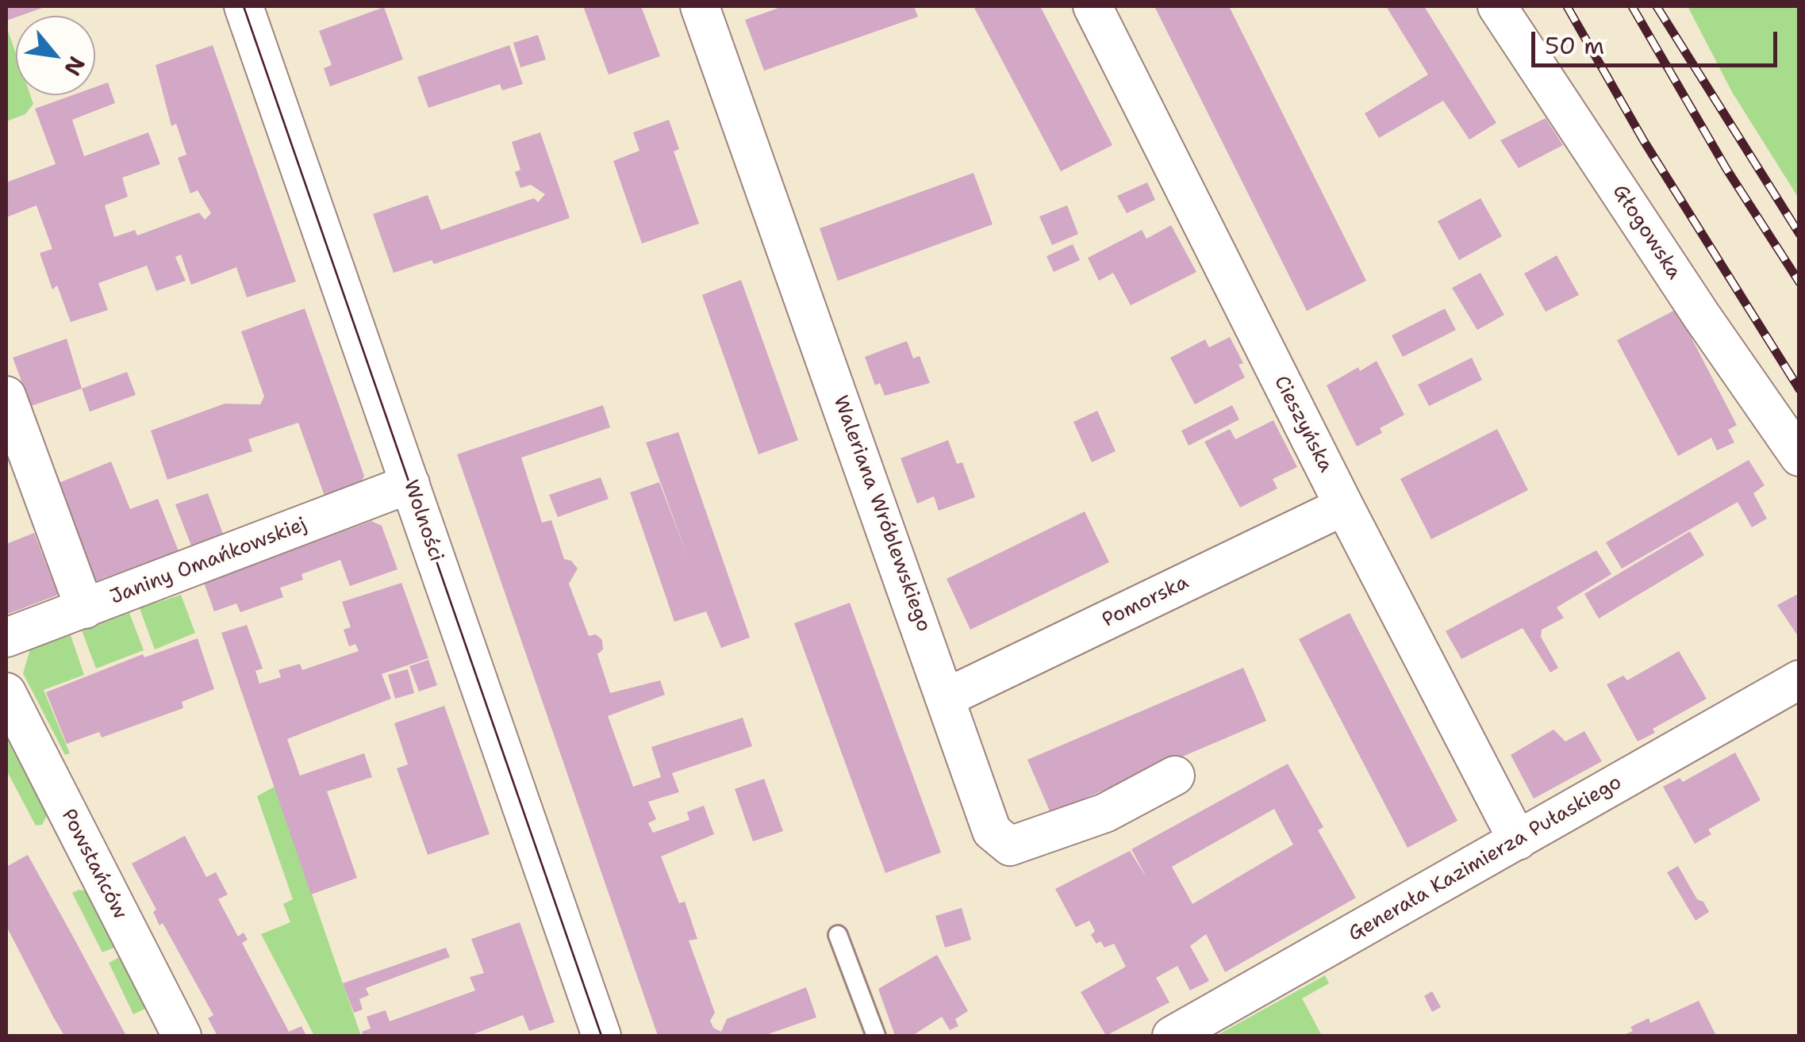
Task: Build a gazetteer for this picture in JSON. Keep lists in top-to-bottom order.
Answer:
{
  "streets": {
    "street": [
      "Głogowska",
      "Cieszyńska",
      "Waleriana Wróblewskiego",
      "Wolności",
      "Janiny Omańkowskiej",
      "Pomorska",
      "Generała Kazimierza Pułaskiego",
      "Powstańców"
    ]
  },
  "crossings": [
    ["Cieszyńska", "Pomorska"],
    ["Cieszyńska", "Generała Kazimierza Pułaskiego"],
    ["Waleriana Wróblewskiego", "Pomorska"],
    ["Wolności", "Janiny Omańkowskiej"]
  ],
  "scale_bar": "50 m",
  "north": "bottom right"
}
